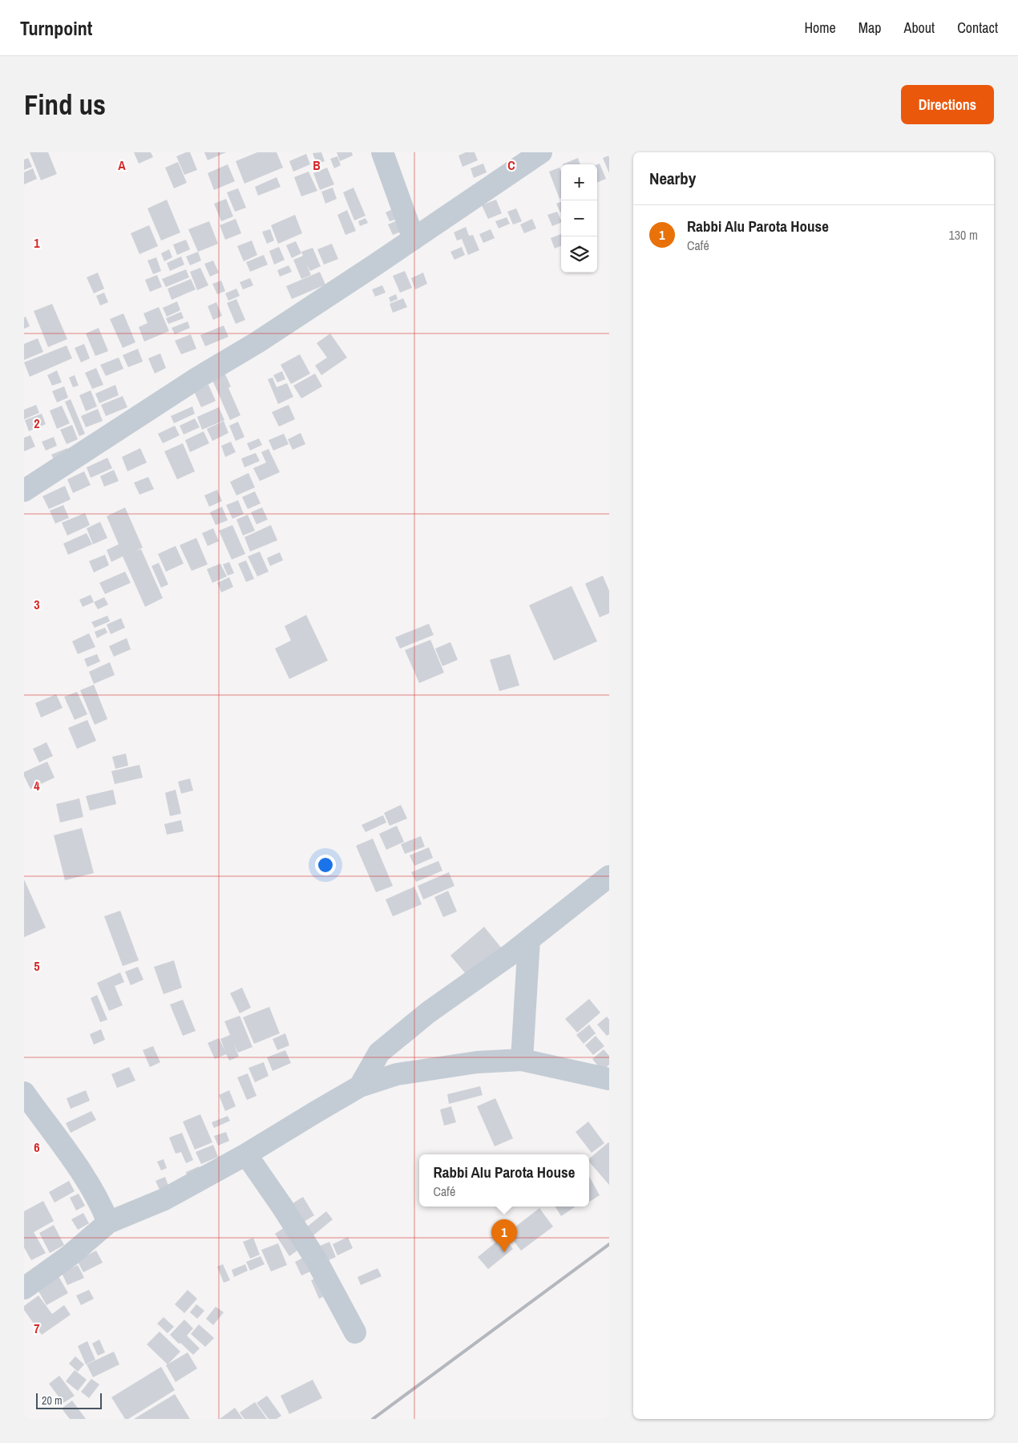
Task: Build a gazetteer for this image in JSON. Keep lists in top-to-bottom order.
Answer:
{
  "scale_bar": "20 m",
  "page": {
    "header": "Turnpoint",
    "nav": [
      "Home",
      "Map",
      "About",
      "Contact"
    ],
    "buttons": "Directions",
    "title": "Find us",
    "heading": "Nearby",
    "map_buttons": ["+", "−"],
    "list": [
      {
        "mark": "1",
        "name": "Rabbi Alu Parota House",
        "note": "Café",
        "value": "130 m"
      }
    ],
    "popup": ["Rabbi Alu Parota House", "Café"],
    "pins": "1",
    "scale": "20 m"
  },
  "grid": {
    "columns": ["A", "B", "C"],
    "rows": [
      "1",
      "2",
      "3",
      "4",
      "5",
      "6",
      "7"
    ]
  }
}
